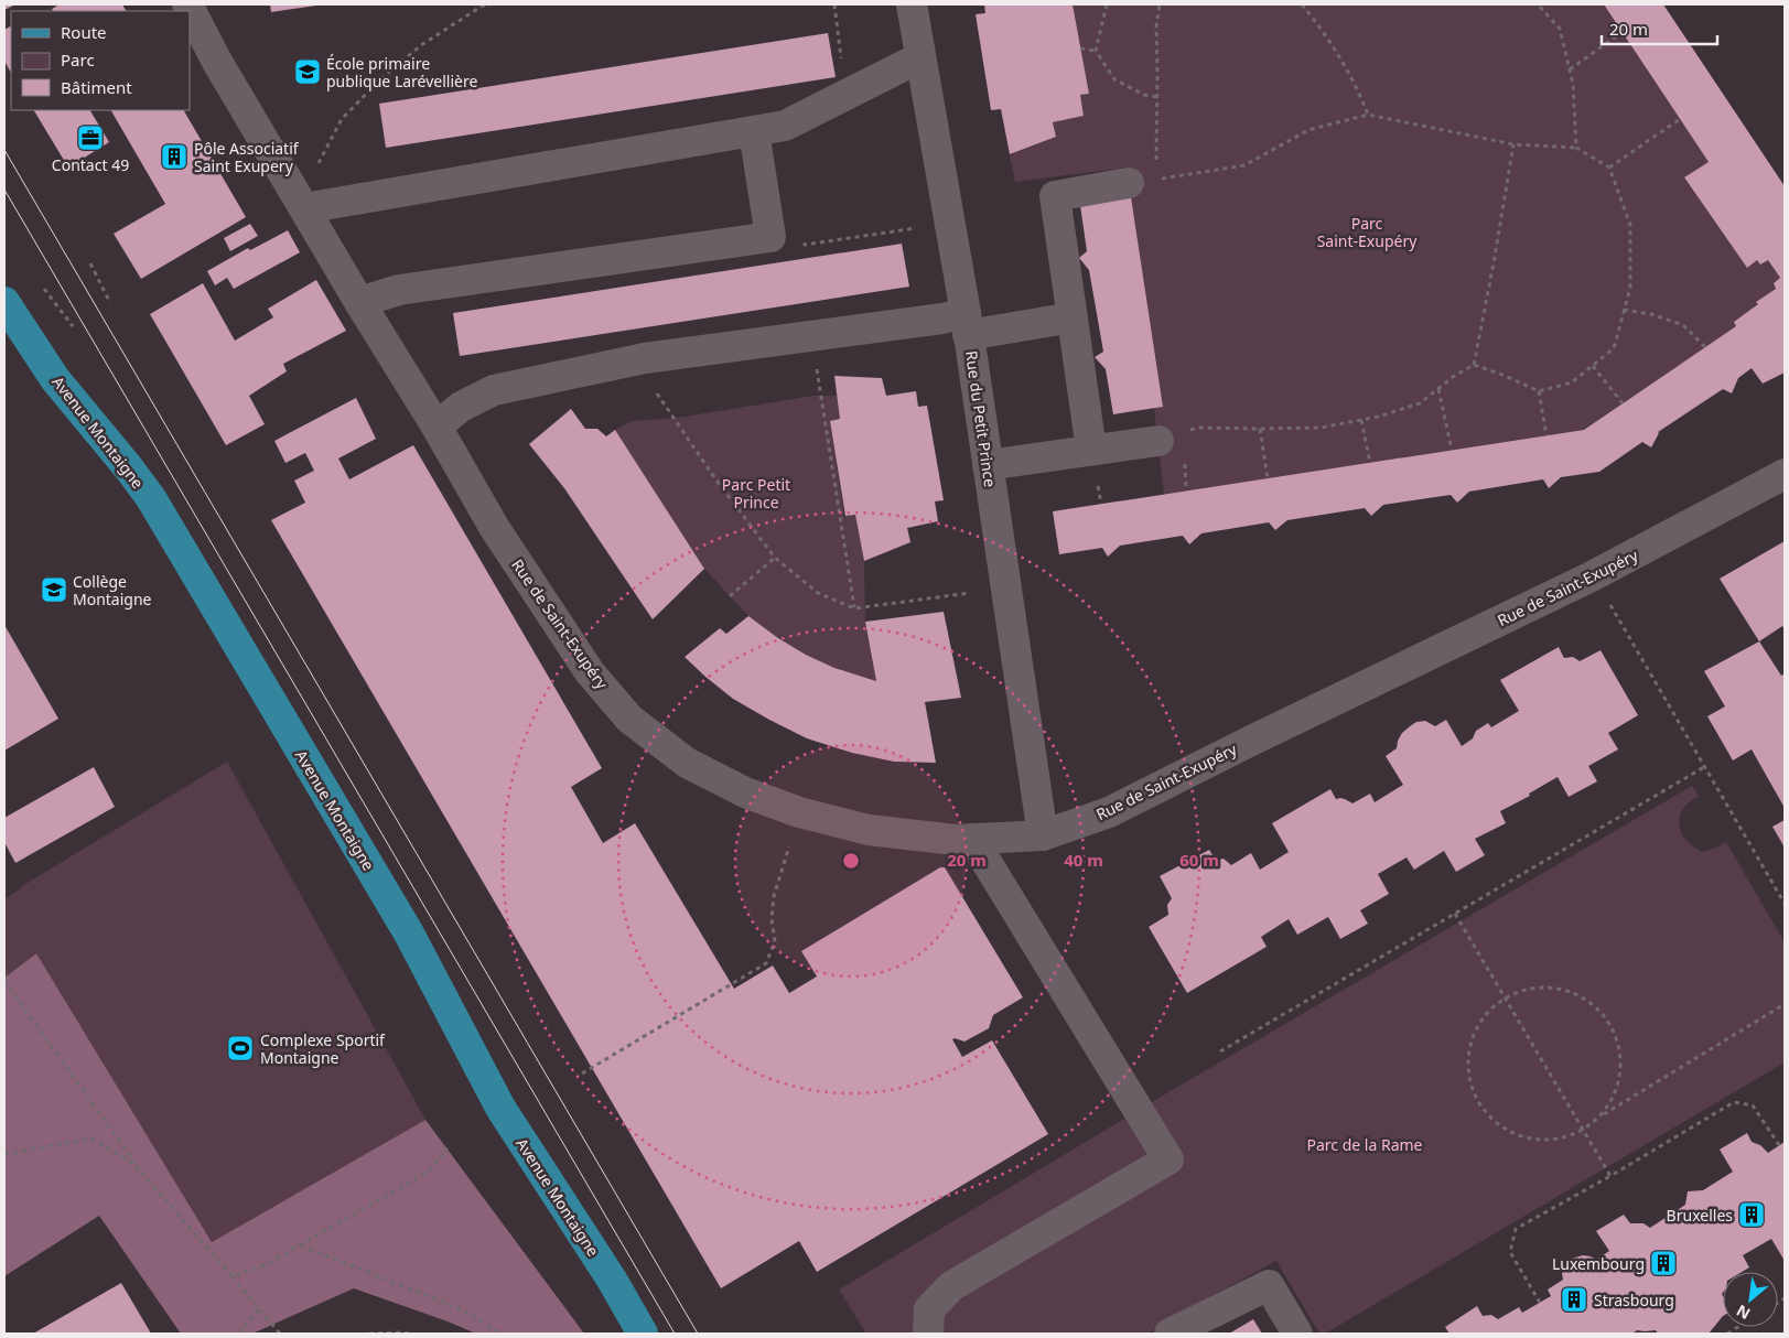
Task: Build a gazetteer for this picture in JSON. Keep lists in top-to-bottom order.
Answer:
{
  "streets": {
    "main road": ["Avenue Montaigne"],
    "street": ["Rue du Petit Prince", "Rue de Saint-Exupéry"]
  },
  "crossings": [
    ["Rue du Petit Prince", "Rue de Saint-Exupéry"]
  ],
  "parks": ["Parc Saint-Exupéry", "Parc Petit Prince", "Parc de la Rame"],
  "places": {
    "school or university": ["École primaire publique Larévellière", "Collège Montaigne"],
    "office": ["Contact 49"],
    "building": [
      "Pôle Associatif Saint Exupery",
      "Bruxelles",
      "Luxembourg",
      "Strasbourg"
    ],
    "sports": ["Complexe Sportif Montaigne"]
  },
  "legend": ["Route", "Parc", "Bâtiment"],
  "scale_bar": "20 m",
  "north": "bottom left",
  "rings": ["20 m", "40 m", "60 m"]
}
